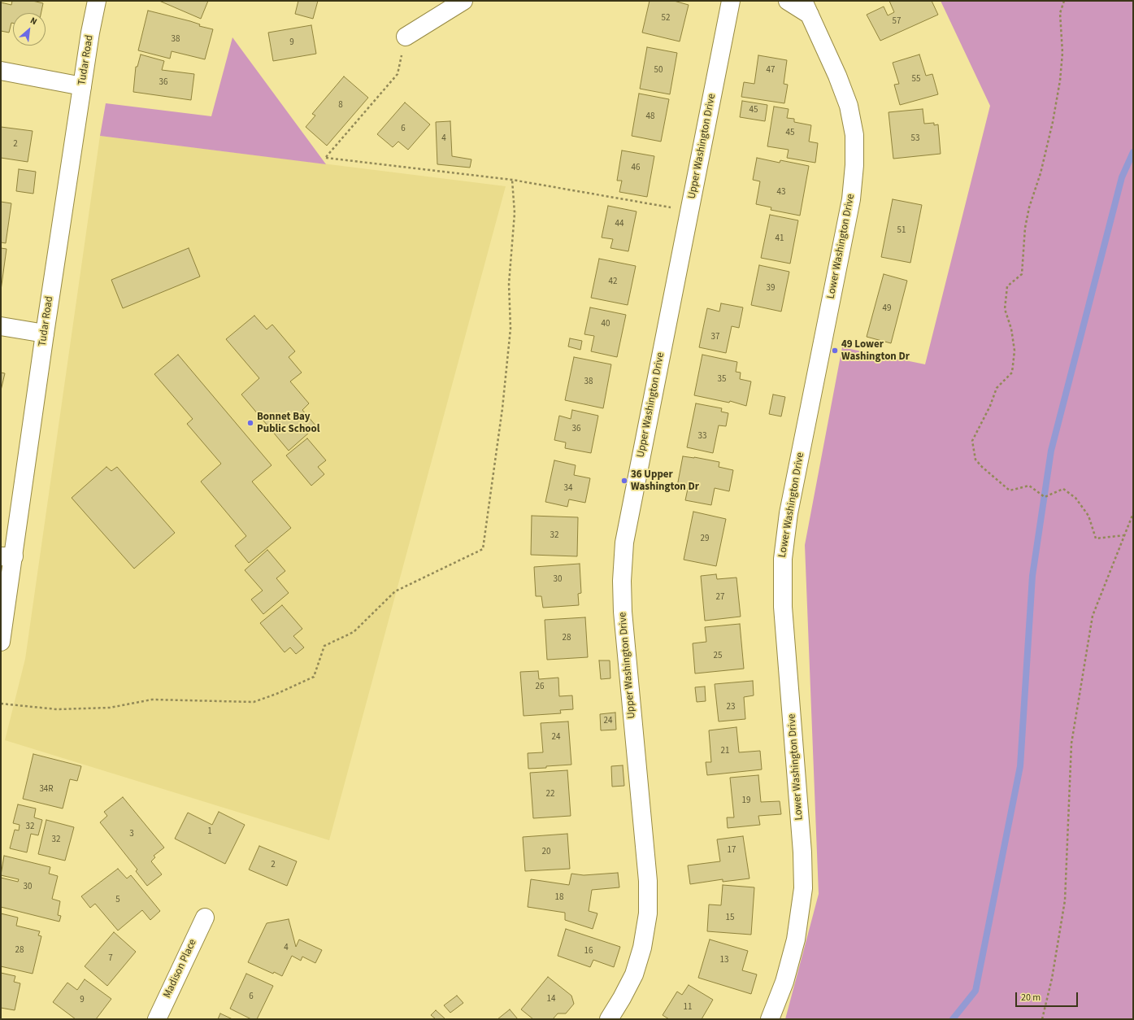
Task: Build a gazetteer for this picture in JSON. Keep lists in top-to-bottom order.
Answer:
{
  "streets": {
    "street": [
      "Tudar Road",
      "Upper Washington Drive",
      "Lower Washington Drive",
      "Madison Place"
    ]
  },
  "places": ["49 Lower Washington Dr", "Bonnet Bay Public School", "36 Upper Washington Dr"],
  "house_numbers": [
    "52",
    "57",
    "38",
    "9",
    "50",
    "47",
    "55",
    "36",
    "8",
    "45",
    "48",
    "6",
    "45",
    "4",
    "53",
    "2",
    "46",
    "43",
    "44",
    "51",
    "41",
    "42",
    "39",
    "49",
    "40",
    "37",
    "35",
    "38",
    "36",
    "33",
    "34",
    "32",
    "29",
    "30",
    "27",
    "28",
    "25",
    "26",
    "23",
    "24",
    "24",
    "21",
    "34R",
    "22",
    "19",
    "32",
    "1",
    "3",
    "32",
    "17",
    "20",
    "2",
    "30",
    "18",
    "5",
    "15",
    "4",
    "28",
    "16",
    "7",
    "13",
    "6",
    "14",
    "9",
    "11"
  ],
  "scale_bar": "20 m",
  "north": "top right"
}
